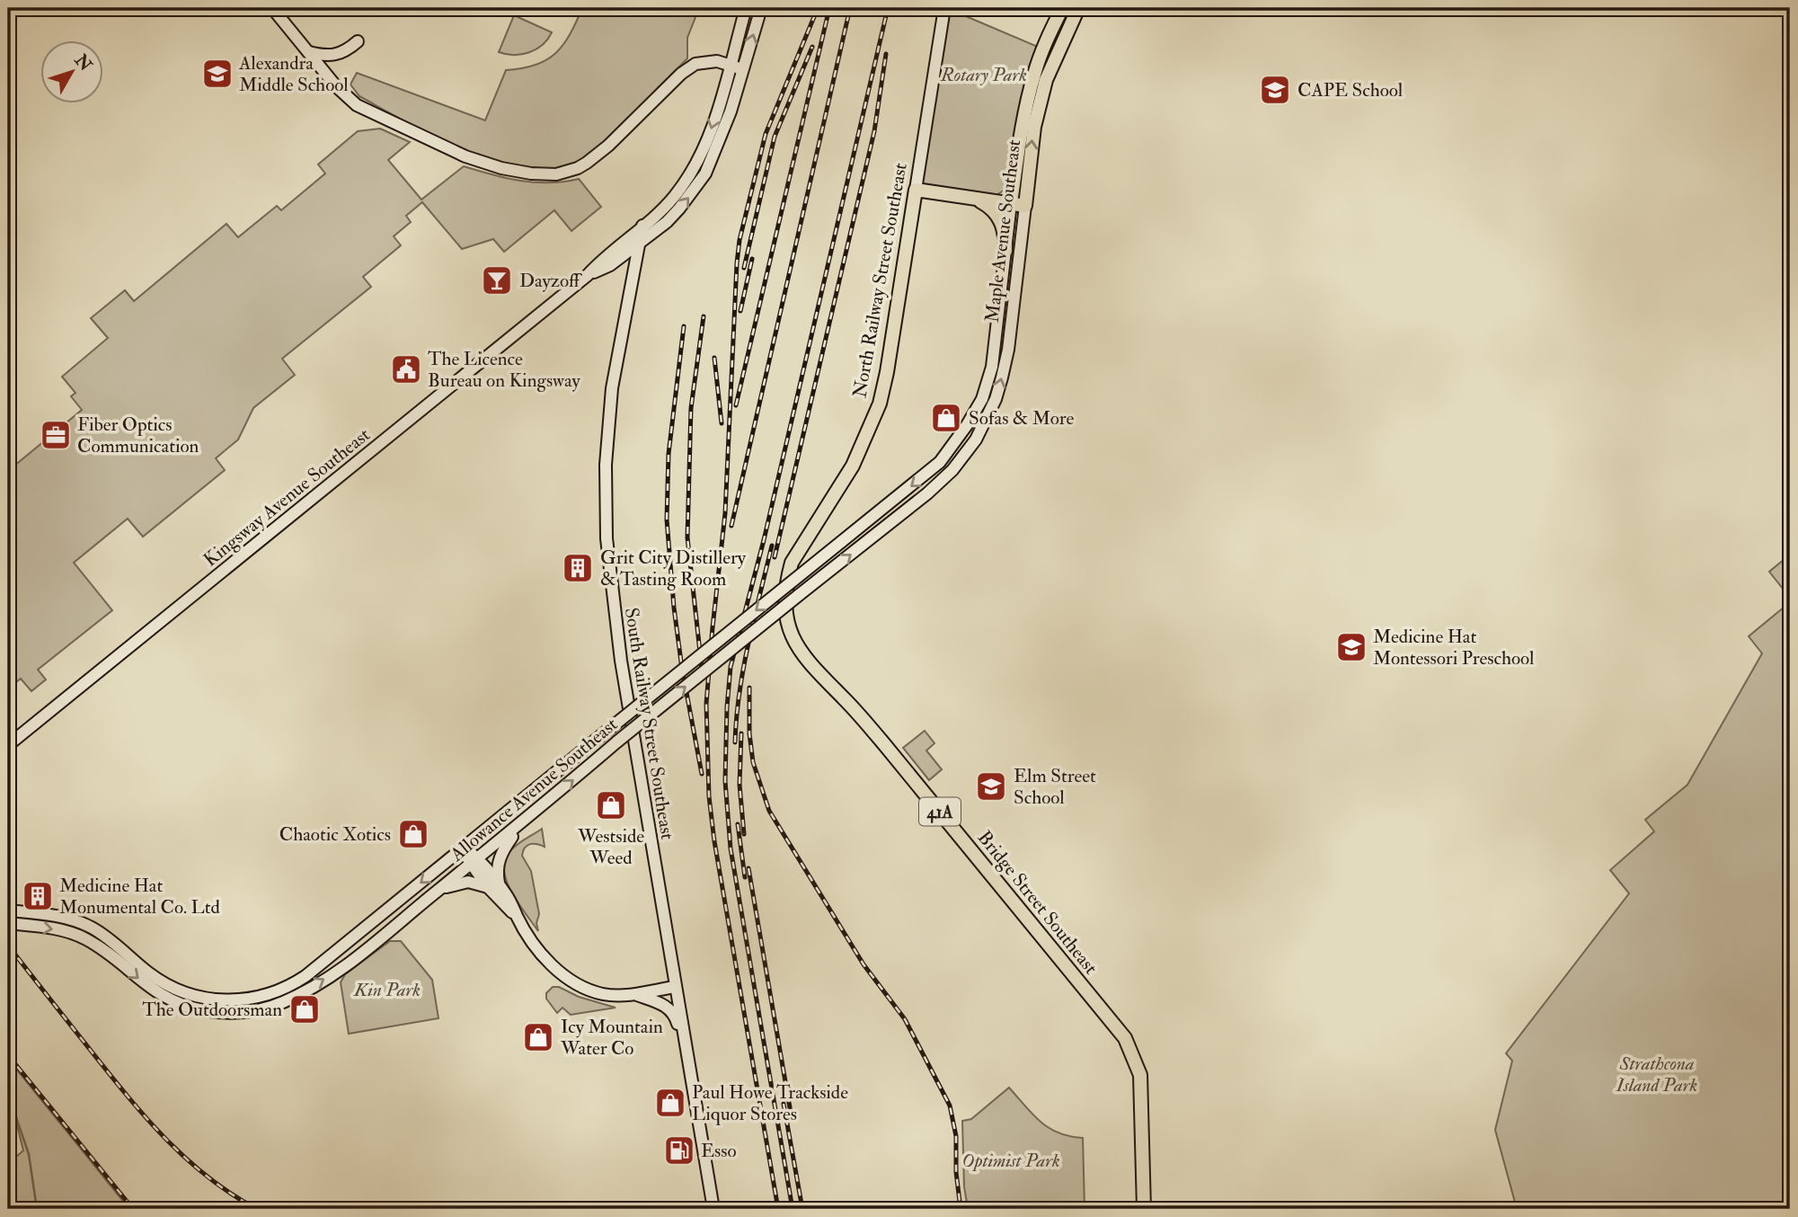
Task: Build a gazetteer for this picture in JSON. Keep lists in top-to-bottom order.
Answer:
{
  "streets": {
    "main road": [
      "Maple Avenue Southeast",
      "North Railway Street Southeast",
      "Kingsway Avenue Southeast",
      "South Railway Street Southeast",
      "Allowance Avenue Southeast",
      "41A",
      "Bridge Street Southeast"
    ]
  },
  "crossings": [
    ["Maple Avenue Southeast", "Allowance Avenue Southeast"],
    ["North Railway Street Southeast", "Bridge Street Southeast"],
    ["Kingsway Avenue Southeast", "South Railway Street Southeast"]
  ],
  "parks": [
    "Rotary Park",
    "Kin Park",
    "Strathcona Island Park",
    "Optimist Park"
  ],
  "places": {
    "school or university": [
      "Alexandra Middle School",
      "CAPE School",
      "Medicine Hat Montessori Preschool",
      "Elm Street School"
    ],
    "bar": ["Dayzoff"],
    "public building": ["The Licence Bureau on Kingsway"],
    "shop": [
      "Sofas & More",
      "Westside Weed",
      "Chaotic Xotics",
      "The Outdoorsman",
      "Icy Mountain Water Co",
      "Paul Howe Trackside Liquor Stores"
    ],
    "office": ["Fiber Optics Communication"],
    "building": ["Grit City Distillery & Tasting Room", "Medicine Hat Monumental Co. Ltd"],
    "fuel station": ["Esso"]
  },
  "north": "top right"
}
